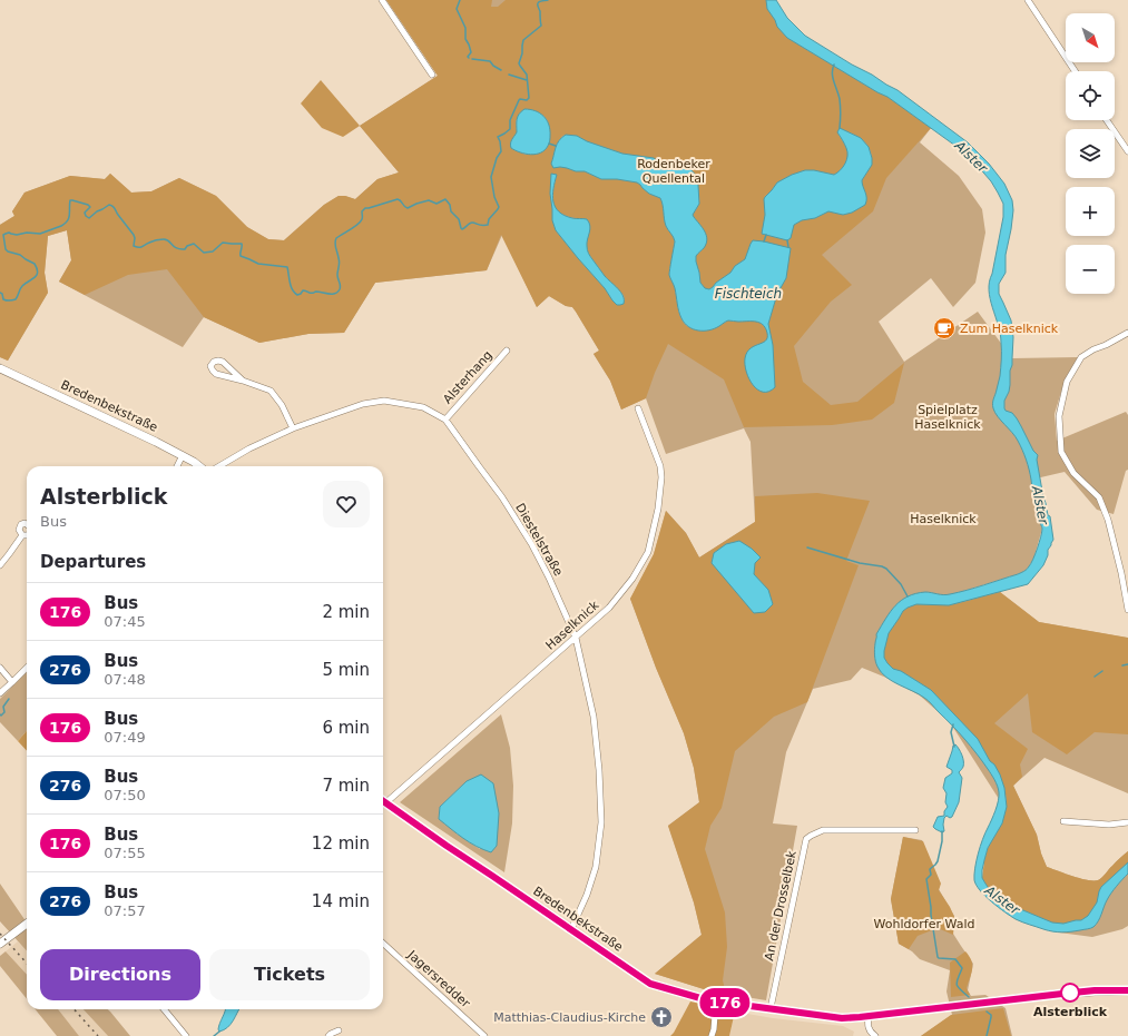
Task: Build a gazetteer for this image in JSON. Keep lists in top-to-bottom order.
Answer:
{
  "streets": {
    "street": [
      "Alsterhang",
      "Bredenbekstraße",
      "Diestelstraße",
      "Haselknick",
      "An der Drosselbek",
      "Jagersredder"
    ]
  },
  "crossings": [
    ["Alsterhang", "Diestelstraße"],
    ["Bredenbekstraße", "Diestelstraße"],
    ["Bredenbekstraße", "Haselknick"],
    ["Bredenbekstraße", "An der Drosselbek"],
    ["Diestelstraße", "Haselknick"]
  ],
  "water": ["Alster", "Fischteich"],
  "parks": [
    "Rodenbeker Quellental",
    "Spielplatz Haselknick",
    "Haselknick",
    "Wohldorfer Wald"
  ],
  "places": {
    "cafe": ["Zum Haselknick"],
    "other": ["Alsterblick"],
    "church": ["Matthias-Claudius-Kirche"]
  },
  "lines": ["bus line 176"],
  "north": "bottom right",
  "page": {
    "on_map": "176",
    "map_buttons": ["+", "−"],
    "heading": [
      ["Alsterblick", "Bus"],
      "Departures"
    ],
    "list": [
      {
        "mark": "176",
        "name": "Bus",
        "note": "07:45",
        "value": "2 min"
      },
      {
        "mark": "276",
        "name": "Bus",
        "note": "07:48",
        "value": "5 min"
      },
      {
        "mark": "176",
        "name": "Bus",
        "note": "07:49",
        "value": "6 min"
      },
      {
        "mark": "276",
        "name": "Bus",
        "note": "07:50",
        "value": "7 min"
      },
      {
        "mark": "176",
        "name": "Bus",
        "note": "07:55",
        "value": "12 min"
      },
      {
        "mark": "276",
        "name": "Bus",
        "note": "07:57",
        "value": "14 min"
      }
    ],
    "buttons": ["Directions", "Tickets"]
  }
}
